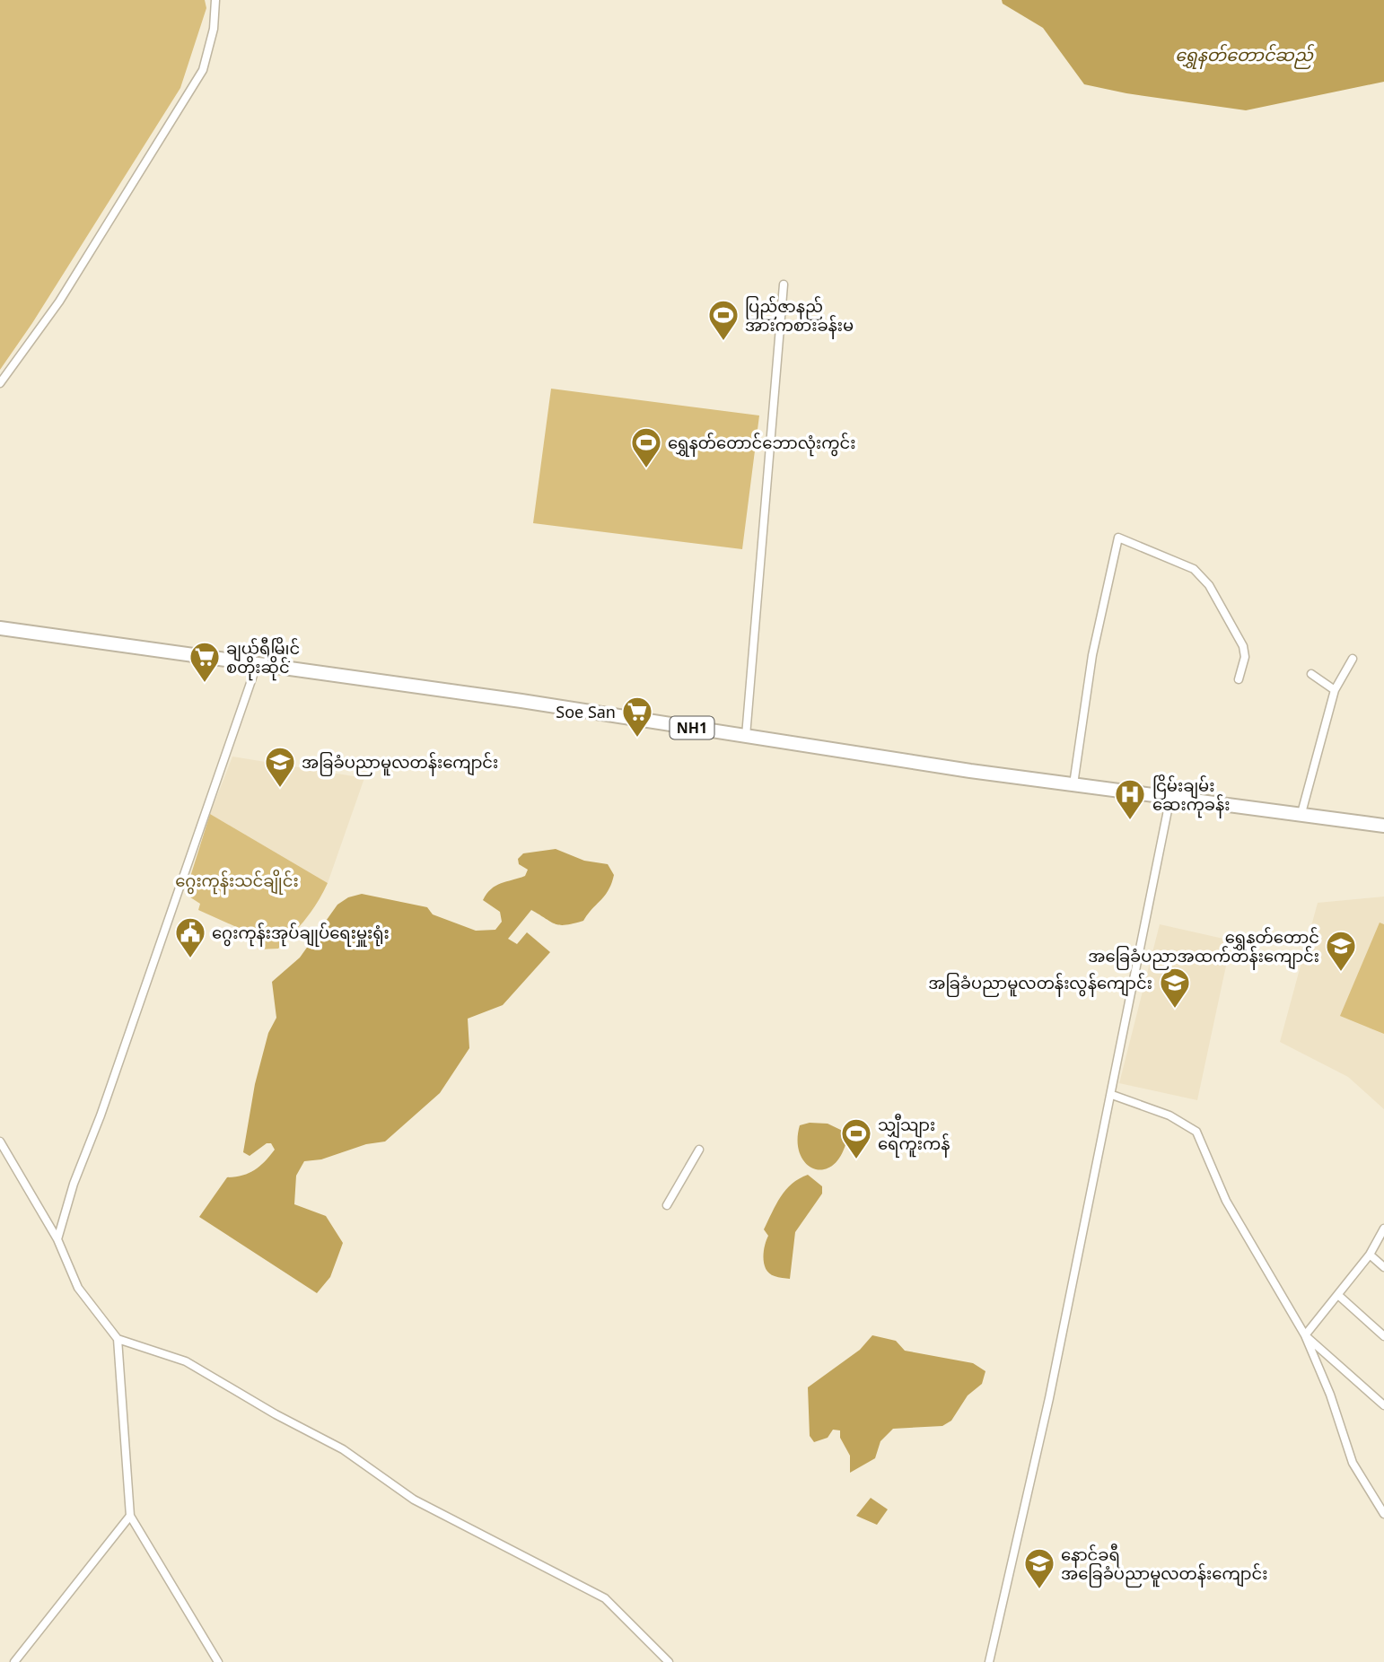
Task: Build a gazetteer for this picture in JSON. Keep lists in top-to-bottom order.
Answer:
{
  "streets": {
    "highway": ["NH1"]
  },
  "water": ["ရွှေနတ်တောင်ဆည်"],
  "parks": ["ဂွေးကုန်းသင်ချိုင်း"],
  "places": {
    "sports": ["ပြည်ဇာနည် အားကစားခန်းမ", "ရွှေနတ်တောင်ဘောလုံးကွင်း", "သျှီသျား ရေကူးကန်"],
    "supermarket": ["ချယ်ရီမြိုင် စတိုးဆိုင်", "Soe San"],
    "school or university": [
      "အခြခံပညာမူလတန်းကျောင်း",
      "ရွှေနတ်တောင် အခြေခံပညာအထက်တန်းကျောင်း",
      "အခြခံပညာမူလတန်းလွန်ကျောင်း",
      "နောင်ခရီ အခြေခံပညာမူလတန်းကျောင်း"
    ],
    "hospital": ["ငြိမ်းချမ်း ဆေးကုခန်း"],
    "public building": ["ဂွေးကုန်းအုပ်ချုပ်ရေးမှူးရုံး"]
  }
}
